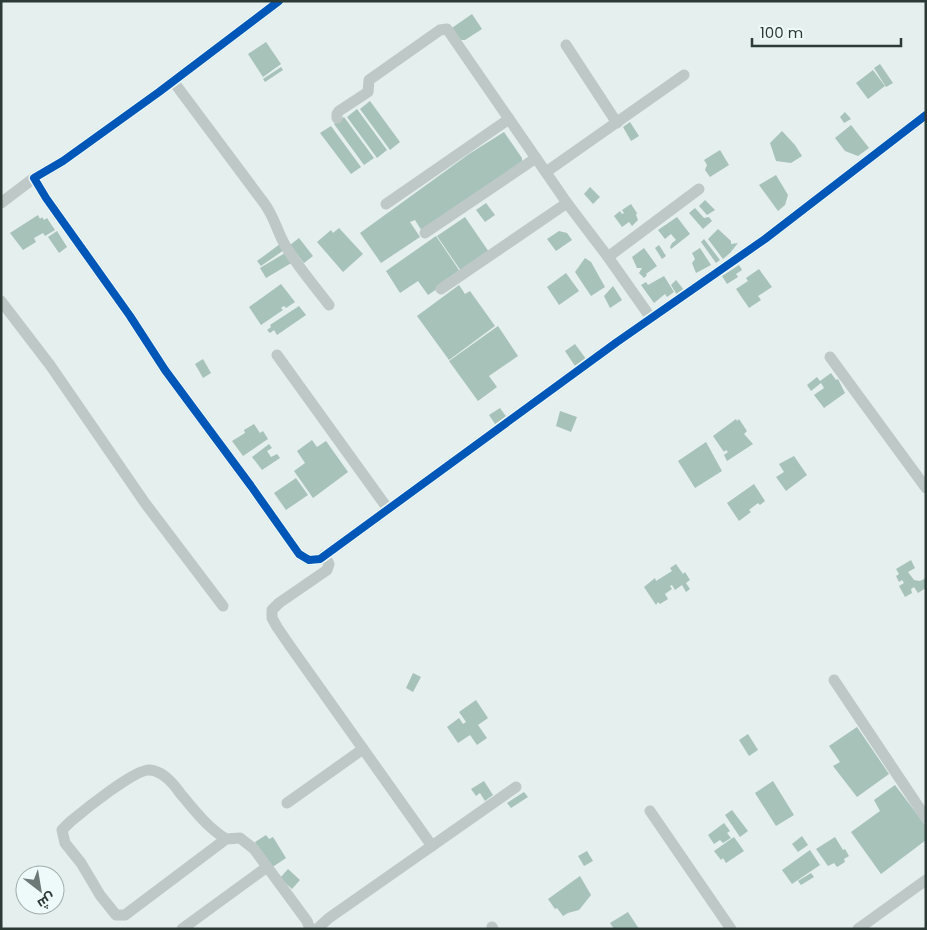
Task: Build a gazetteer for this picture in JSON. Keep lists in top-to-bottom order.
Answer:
{
  "scale_bar": "100 m",
  "north": "bottom right"
}
